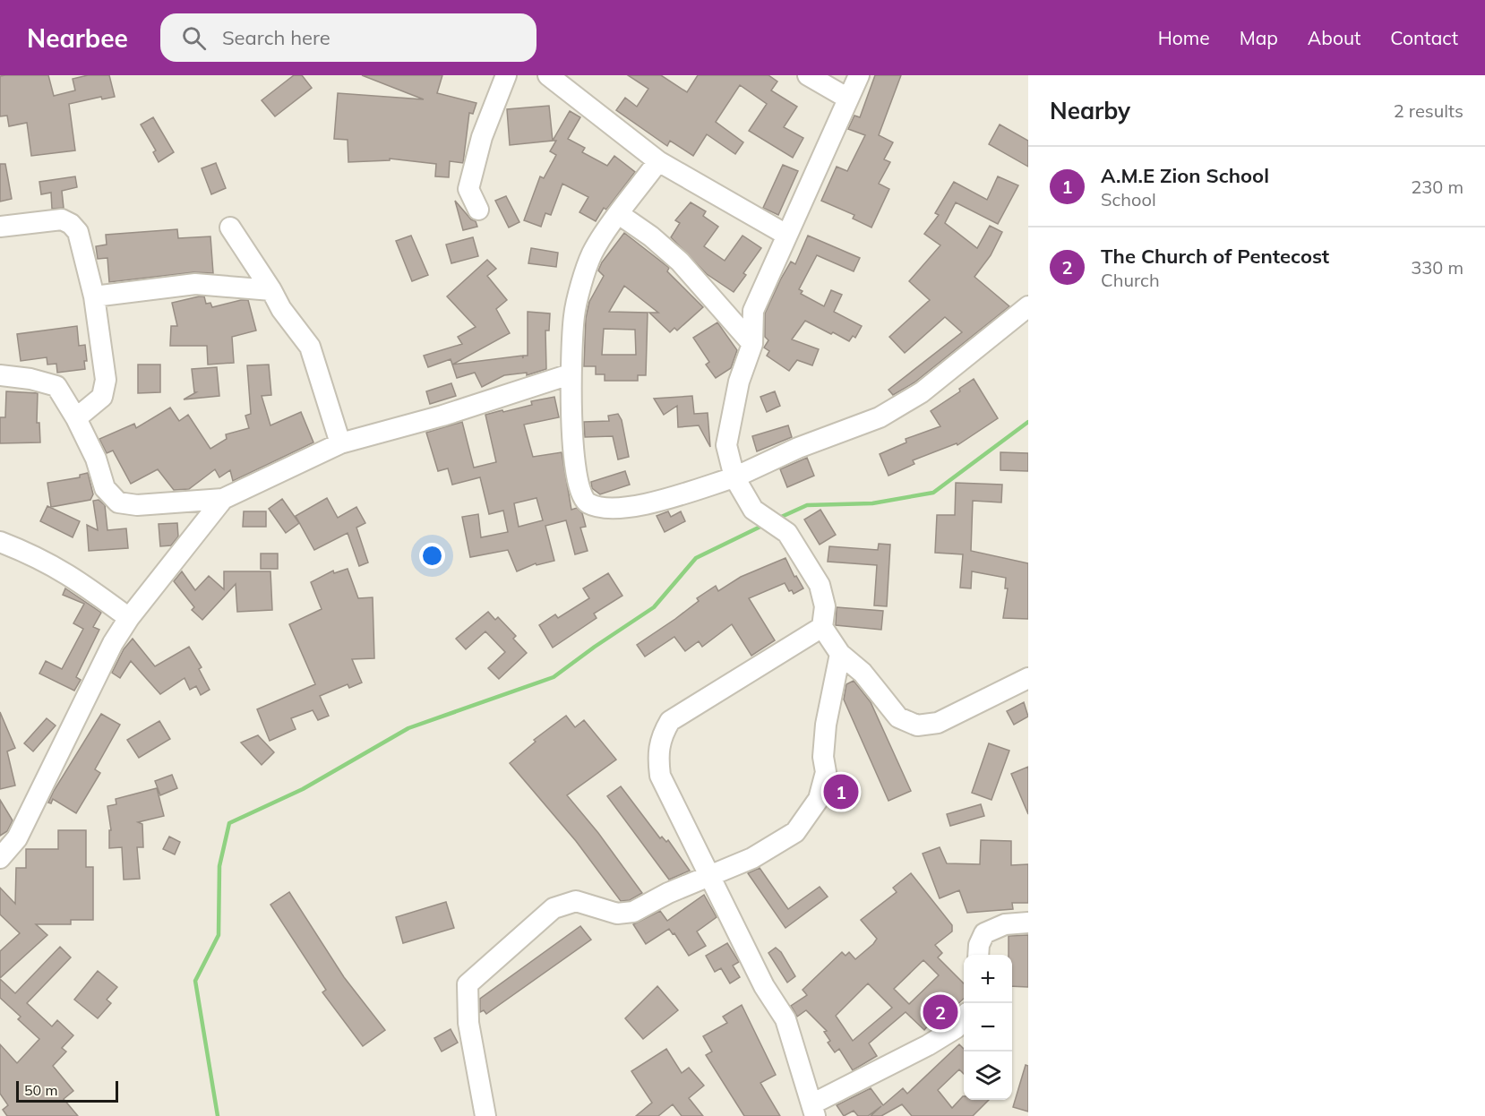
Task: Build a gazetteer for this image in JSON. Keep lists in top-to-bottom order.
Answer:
{
  "scale_bar": "50 m",
  "page": {
    "header": "Nearbee",
    "search": "Search here",
    "nav": [
      "Home",
      "Map",
      "About",
      "Contact"
    ],
    "heading": ["Nearby", "2 results"],
    "list": [
      {
        "mark": "1",
        "name": "A.M.E Zion School",
        "note": "School",
        "value": "230 m"
      },
      {
        "mark": "2",
        "name": "The Church of Pentecost",
        "note": "Church",
        "value": "330 m"
      }
    ],
    "pins": ["1", "2"],
    "map_buttons": ["+", "−"],
    "scale": "50 m"
  }
}
